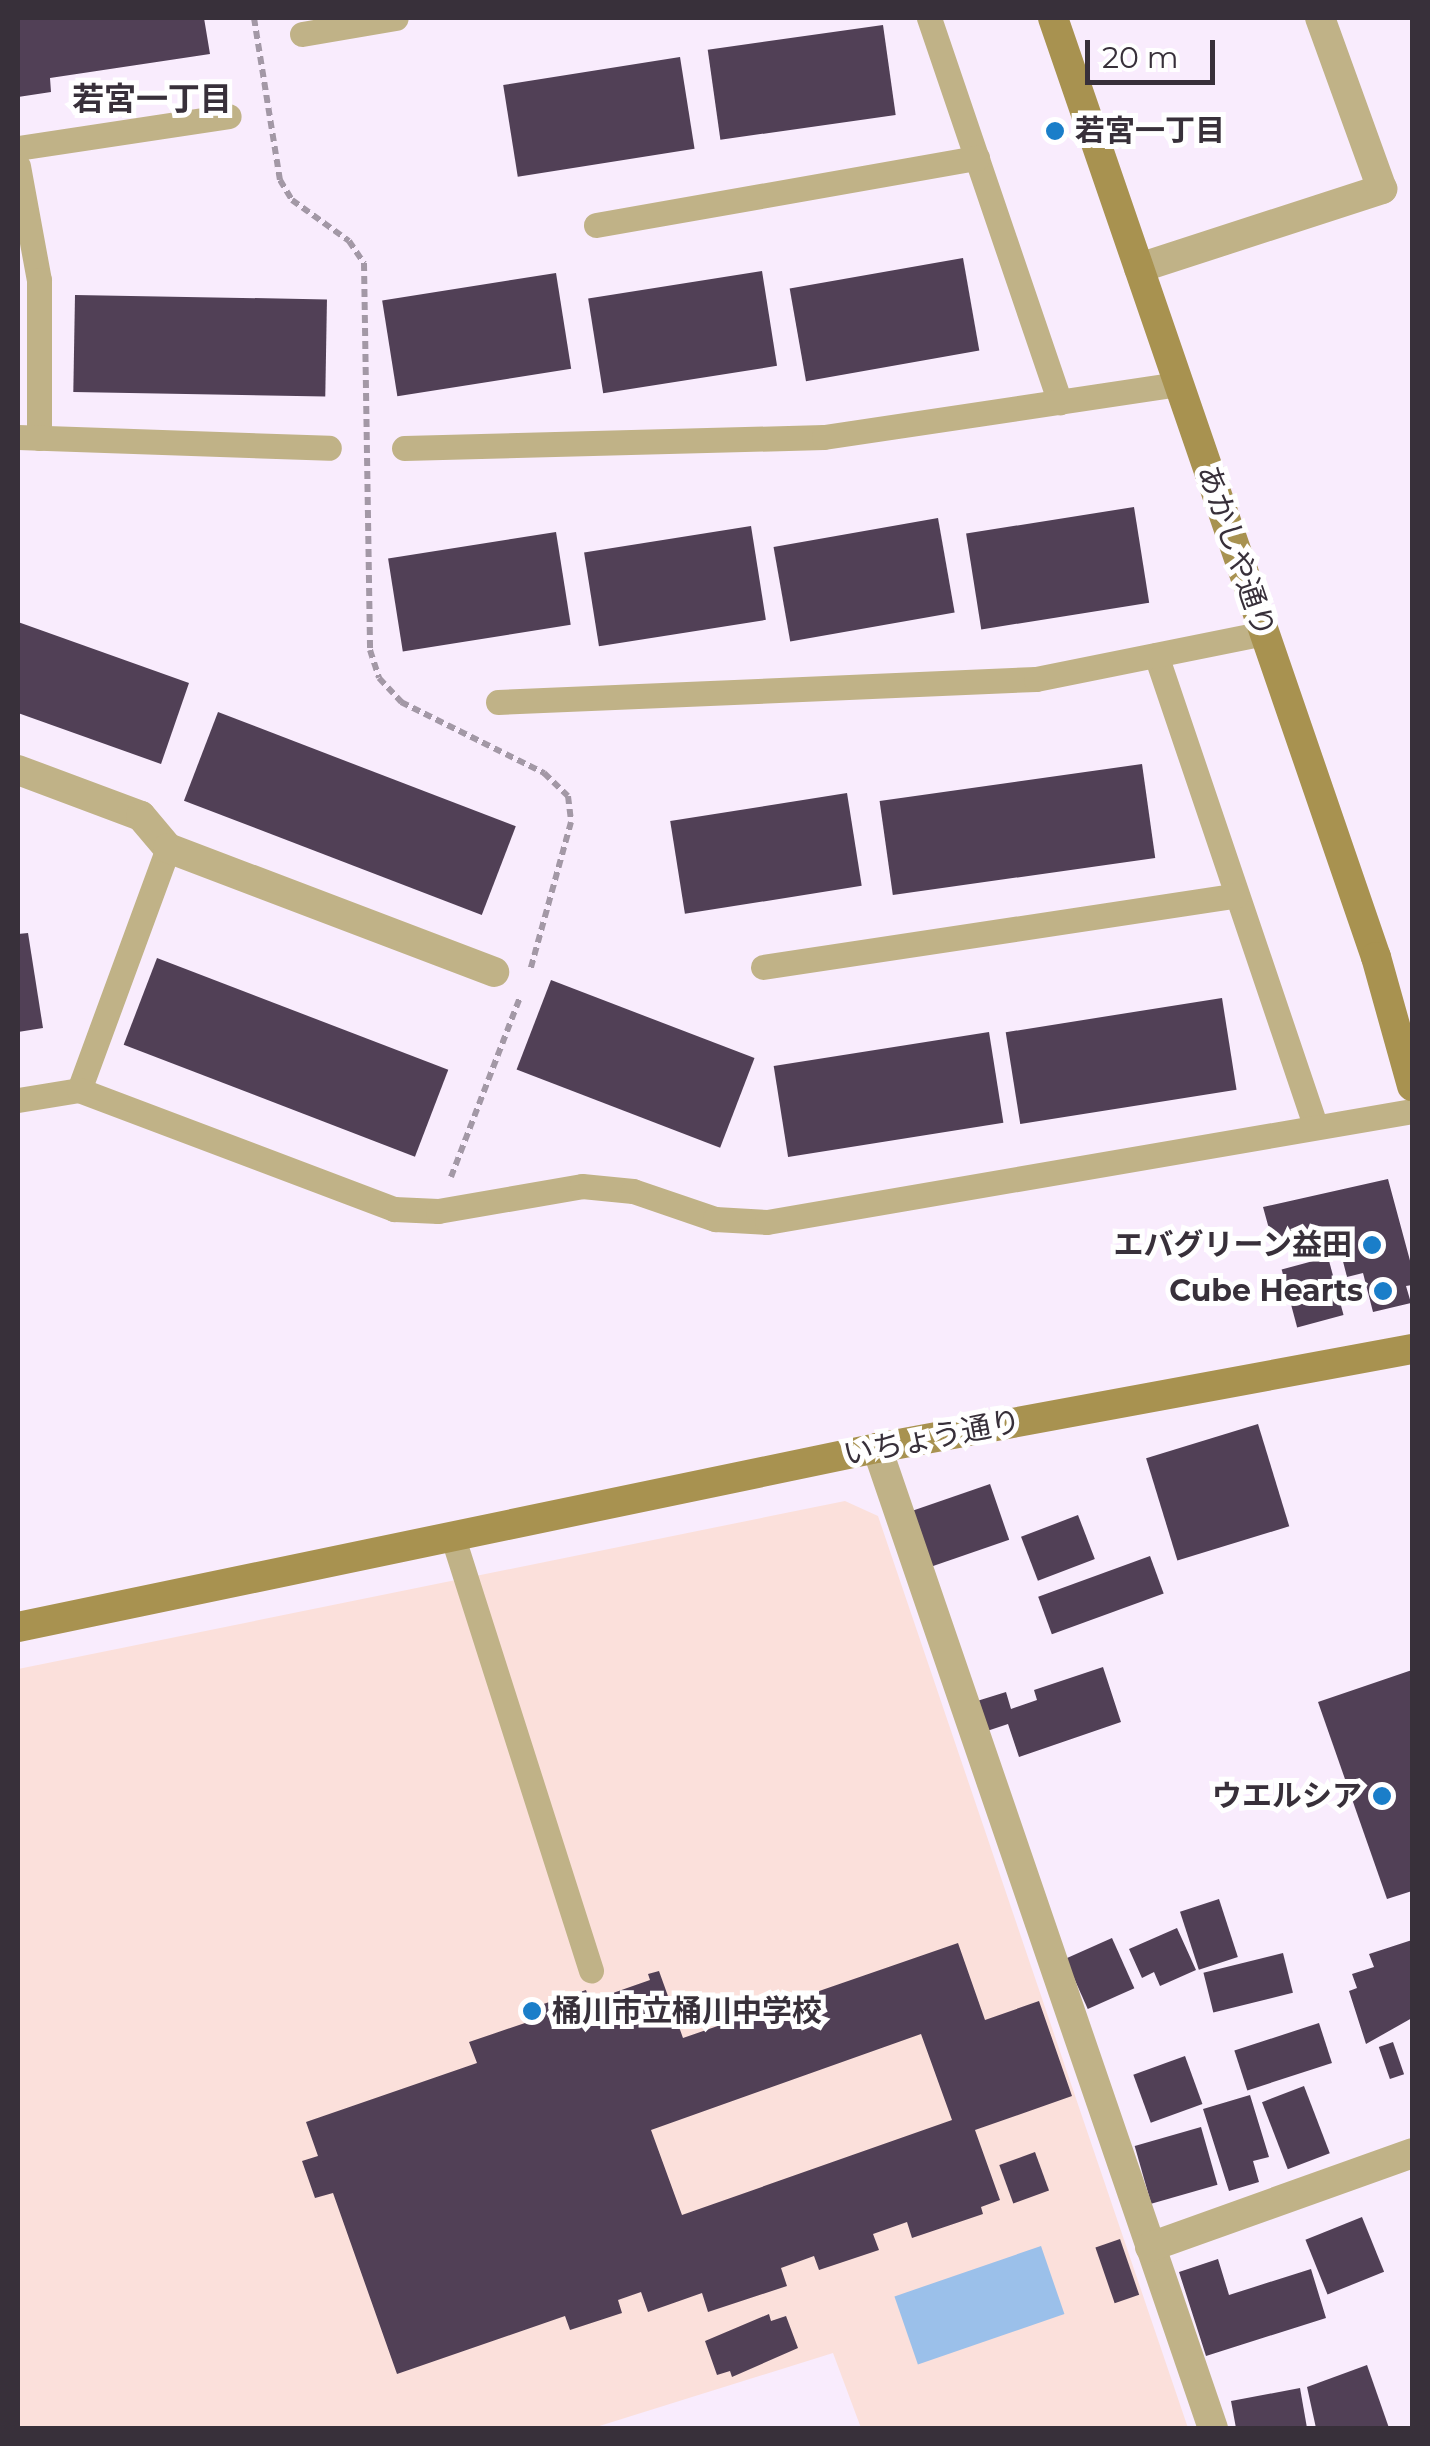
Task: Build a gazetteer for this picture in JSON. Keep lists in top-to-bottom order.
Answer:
{
  "streets": {
    "street": ["あかしや通り", "いちょう通り"]
  },
  "districts": ["若宮一丁目"],
  "places": [
    "若宮一丁目",
    "エバグリーン益田",
    "Cube Hearts",
    "ウエルシア",
    "桶川市立桶川中学校"
  ],
  "scale_bar": "20 m"
}
